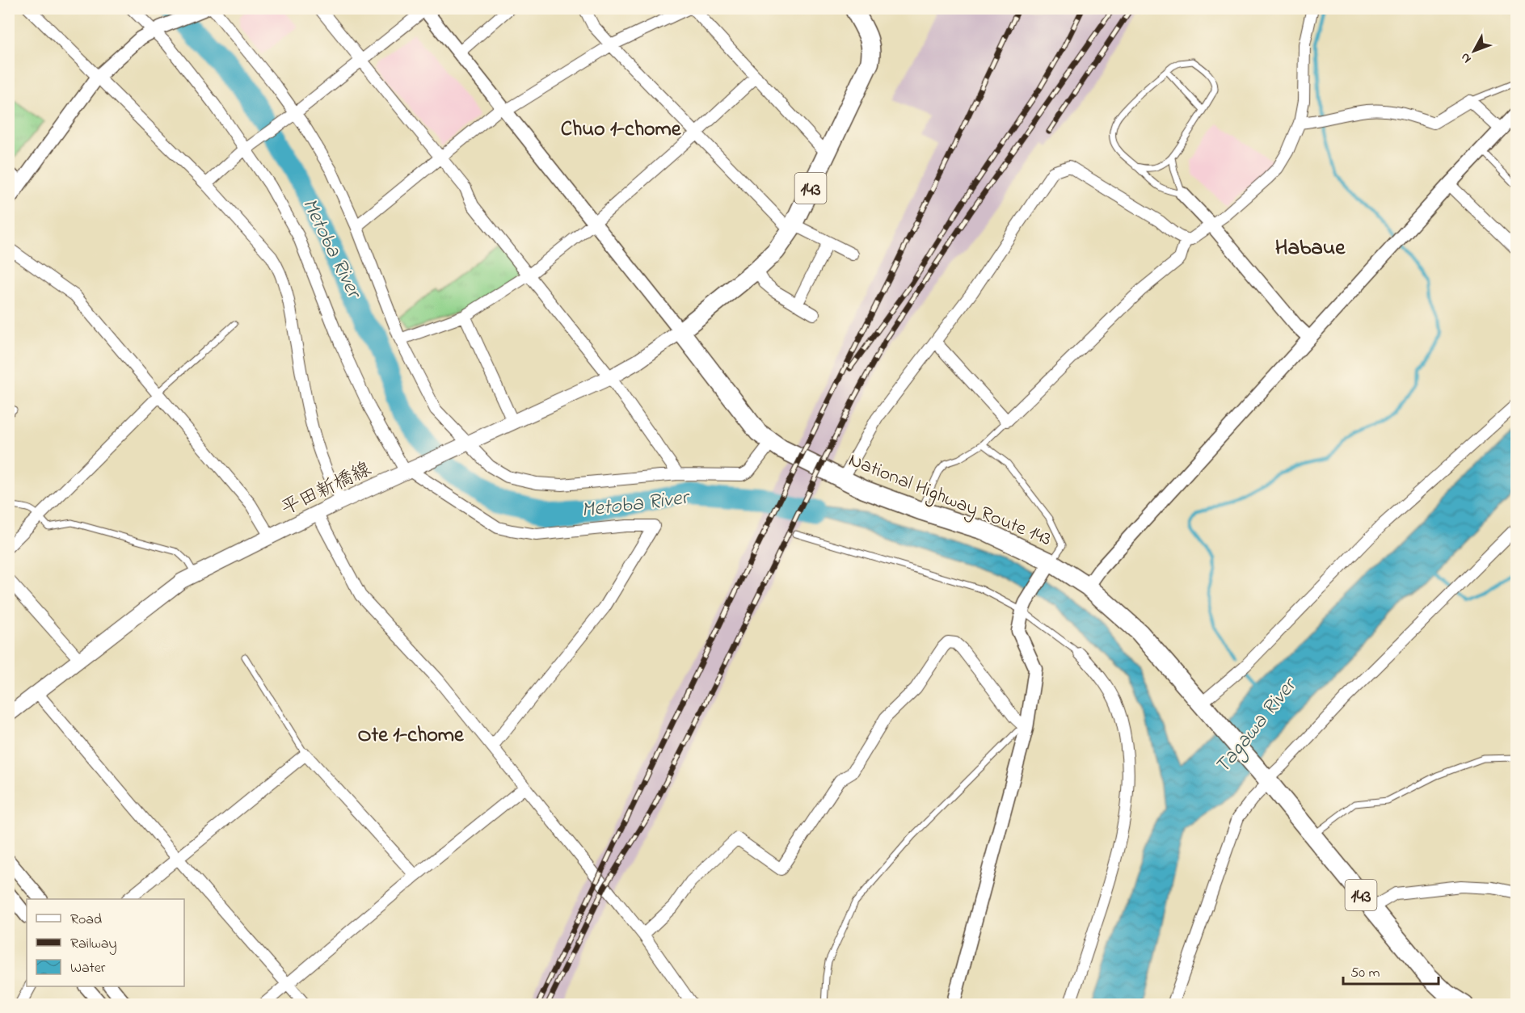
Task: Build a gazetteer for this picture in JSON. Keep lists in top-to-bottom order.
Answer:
{
  "streets": {
    "highway": ["143", "National Highway Route 143"],
    "main road": ["平田新橋線"]
  },
  "crossings": [
    ["143", "平田新橋線"],
    ["143", "National Highway Route 143"],
    ["平田新橋線", "National Highway Route 143"]
  ],
  "districts": ["Chuo 1-chome", "Habaue", "Ote 1-chome"],
  "water": ["Metoba River", "Tagawa River"],
  "legend": ["Road", "Railway", "Water"],
  "scale_bar": "50 m",
  "north": "bottom left"
}
